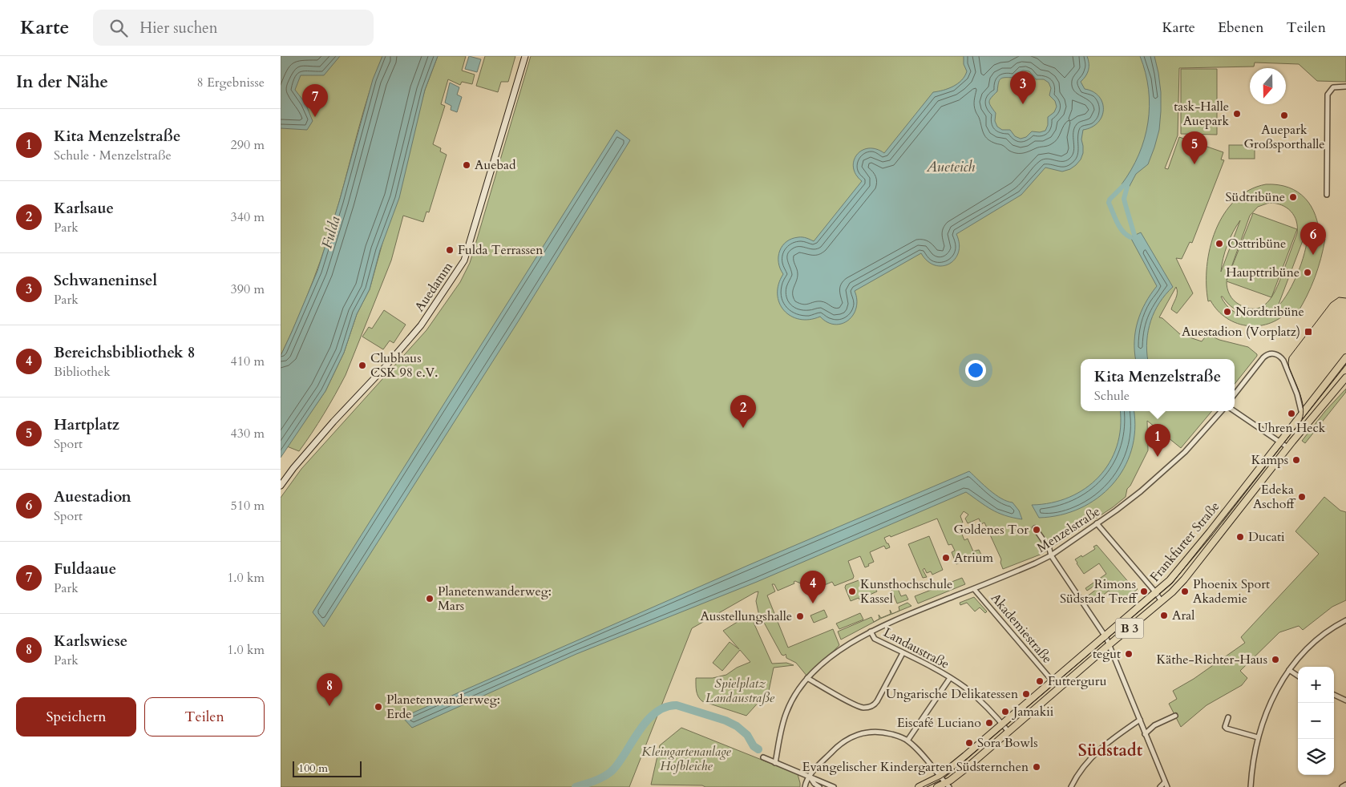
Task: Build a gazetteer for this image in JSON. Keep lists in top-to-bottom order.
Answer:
{
  "streets": {
    "main road": ["Frankfurter Straße", "B 3"],
    "street": [
      "Auedamm",
      "Menzelstraße",
      "Akademiestraße",
      "Landaustraße"
    ]
  },
  "crossings": [
    ["Menzelstraße", "Akademiestraße"],
    ["Menzelstraße", "Landaustraße"],
    ["Frankfurter Straße", "Akademiestraße"],
    ["Frankfurter Straße", "Landaustraße"]
  ],
  "districts": ["Südstadt"],
  "water": ["Aueteich", "Fulda"],
  "parks": ["Spielplatz Landaustraße", "Kleingartenanlage Hofbleiche"],
  "places": {
    "other": [
      "task-Halle Auepark",
      "Auepark Großsporthalle",
      "Auebad",
      "Südtribüne",
      "Osttribüne",
      "Fulda Terrassen",
      "Haupttribüne",
      "Nordtribüne",
      "Clubhaus CSK 98 e.V.",
      "Uhren Heck",
      "Kamps",
      "Edeka Aschoff",
      "Goldenes Tor",
      "Ducati",
      "Atrium",
      "Kunsthochschule Kassel",
      "Rimons Südstadt Treff",
      "Phoenix Sport Akademie",
      "Planetenwanderweg: Mars",
      "Aral",
      "Ausstellungshalle",
      "tegut",
      "Käthe-Richter-Haus",
      "Futterguru",
      "Ungarische Delikatessen",
      "Planetenwanderweg: Erde",
      "Jamakii",
      "Eiscafé Luciano",
      "Sora Bowls",
      "Evangelischer Kindergarten Südsternchen"
    ],
    "transit": ["Auestadion (Vorplatz)"]
  },
  "scale_bar": "100 m",
  "north": "bottom",
  "page": {
    "header": "Karte",
    "search": "Hier suchen",
    "nav": ["Karte", "Ebenen", "Teilen"],
    "heading": ["In der Nähe", "8 Ergebnisse"],
    "pins": [
      "3",
      "7",
      "5",
      "6",
      "2",
      "1",
      "4",
      "8"
    ],
    "list": [
      {
        "mark": "1",
        "name": "Kita Menzelstraße",
        "note": "Schule · Menzelstraße",
        "value": "290 m"
      },
      {
        "mark": "2",
        "name": "Karlsaue",
        "note": "Park",
        "value": "340 m"
      },
      {
        "mark": "3",
        "name": "Schwaneninsel",
        "note": "Park",
        "value": "390 m"
      },
      {
        "mark": "4",
        "name": "Bereichsbibliothek 8",
        "note": "Bibliothek",
        "value": "410 m"
      },
      {
        "mark": "5",
        "name": "Hartplatz",
        "note": "Sport",
        "value": "430 m"
      },
      {
        "mark": "6",
        "name": "Auestadion",
        "note": "Sport",
        "value": "510 m"
      },
      {
        "mark": "7",
        "name": "Fuldaaue",
        "note": "Park",
        "value": "1.0 km"
      },
      {
        "mark": "8",
        "name": "Karlswiese",
        "note": "Park",
        "value": "1.0 km"
      }
    ],
    "popup": ["Kita Menzelstraße", "Schule"],
    "map_buttons": ["+", "−"],
    "buttons": ["Speichern", "Teilen"],
    "scale": "100 m"
  }
}
